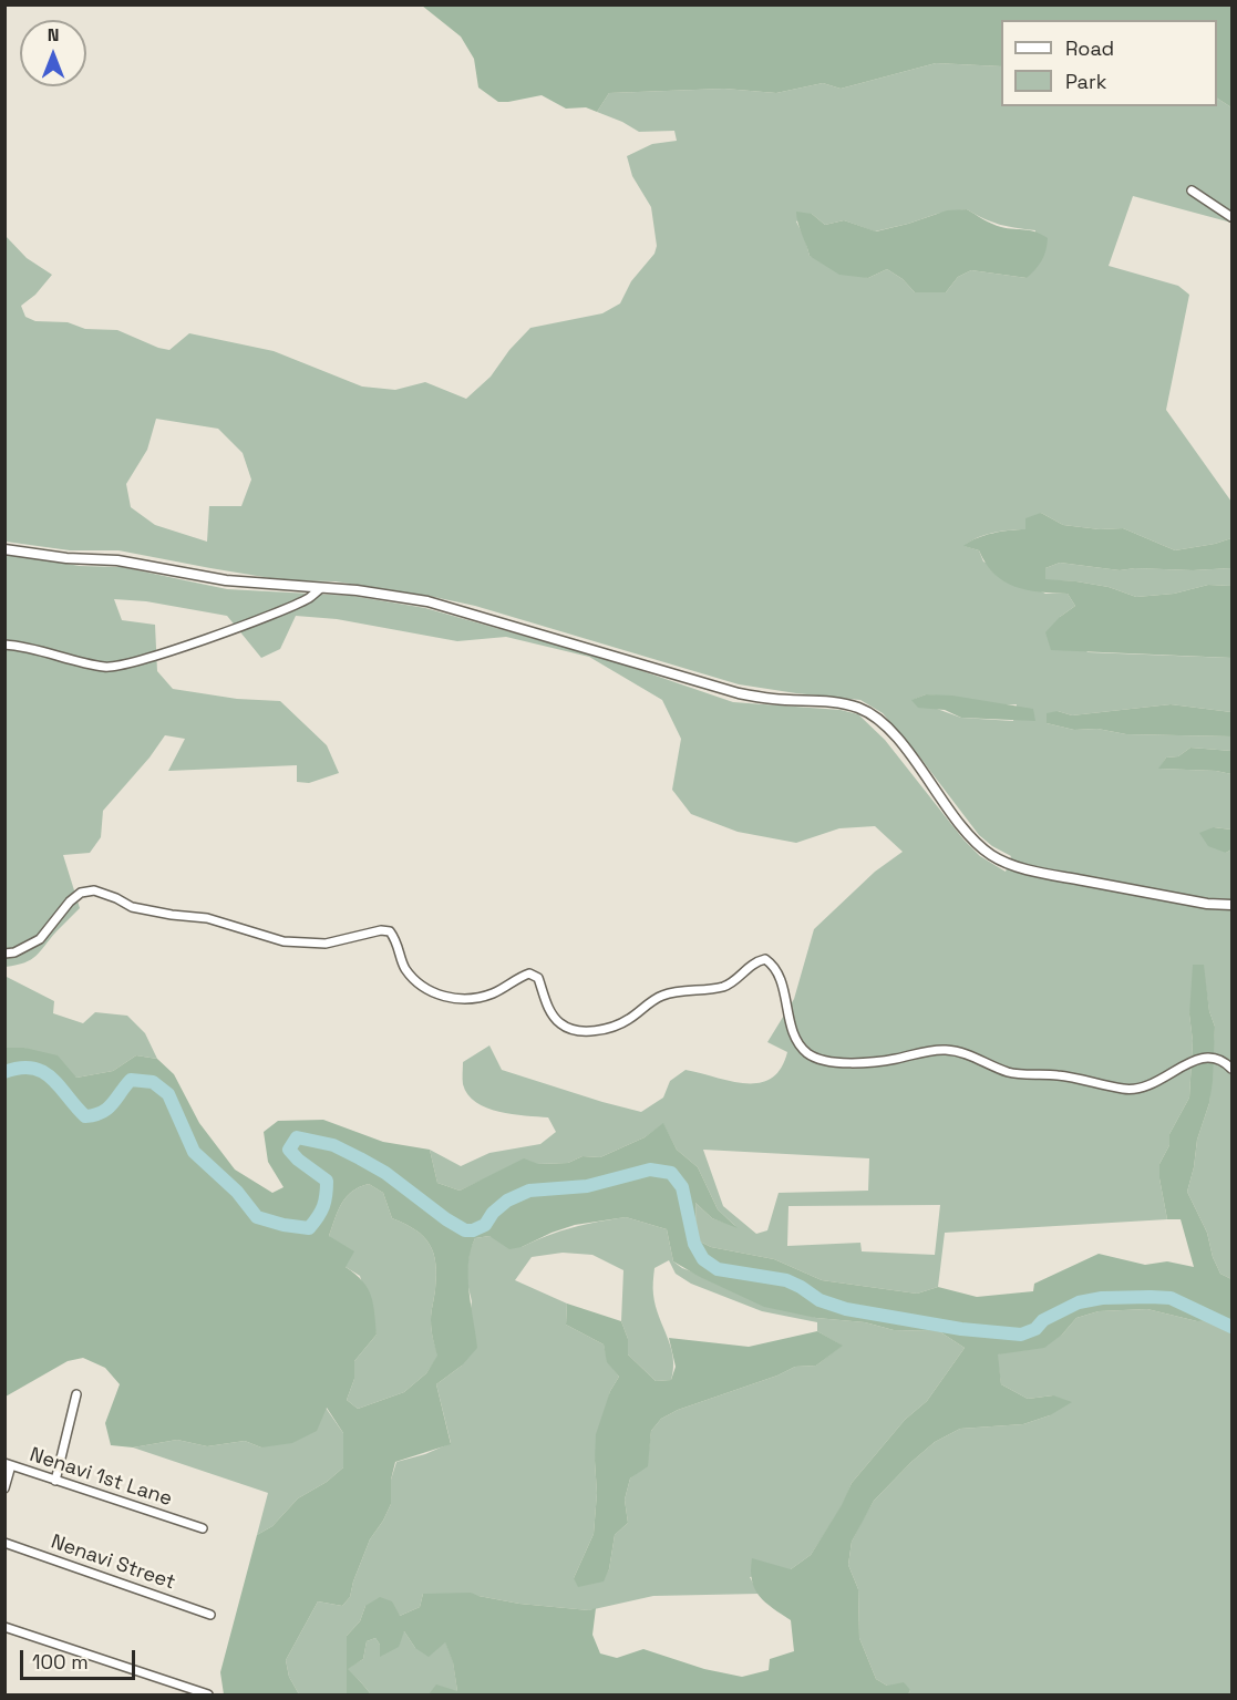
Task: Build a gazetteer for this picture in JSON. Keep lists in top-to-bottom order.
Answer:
{
  "streets": {
    "street": ["Nenavi 1st Lane", "Nenavi Street"]
  },
  "legend": ["Road", "Park"],
  "scale_bar": "100 m",
  "north": "top"
}
